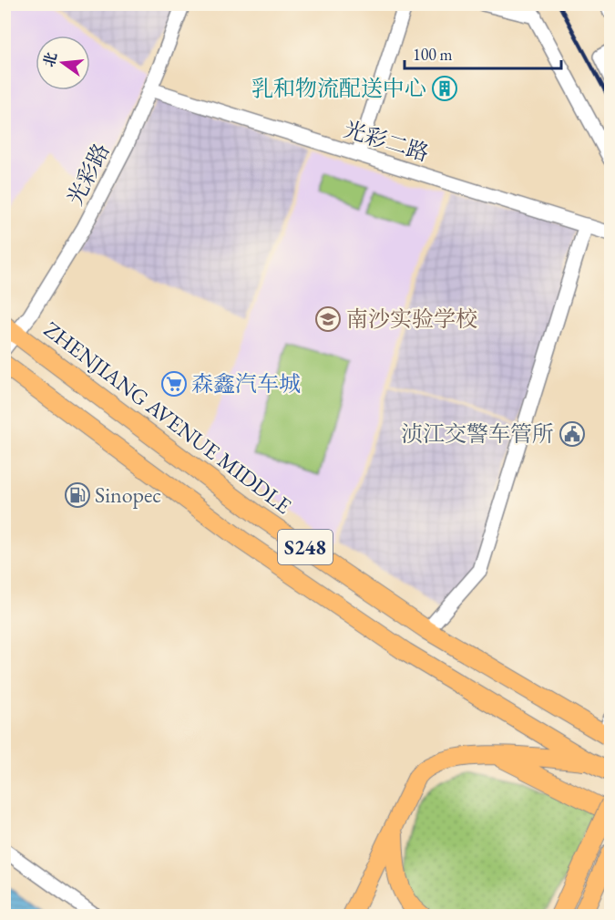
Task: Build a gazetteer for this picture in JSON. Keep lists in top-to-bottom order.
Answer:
{
  "streets": {
    "main road": ["ZHENJIANG AVENUE MIDDLE", "S248"],
    "street": ["光彩二路", "光彩路"]
  },
  "crossings": [
    ["光彩二路", "光彩路"],
    ["光彩路", "ZHENJIANG AVENUE MIDDLE"]
  ],
  "places": {
    "building": ["乳和物流配送中心"],
    "school or university": ["南沙实验学校"],
    "supermarket": ["森鑫汽车城"],
    "public building": ["浈江交警车管所"],
    "fuel station": ["Sinopec"]
  },
  "scale_bar": "100 m",
  "north": "left"
}
